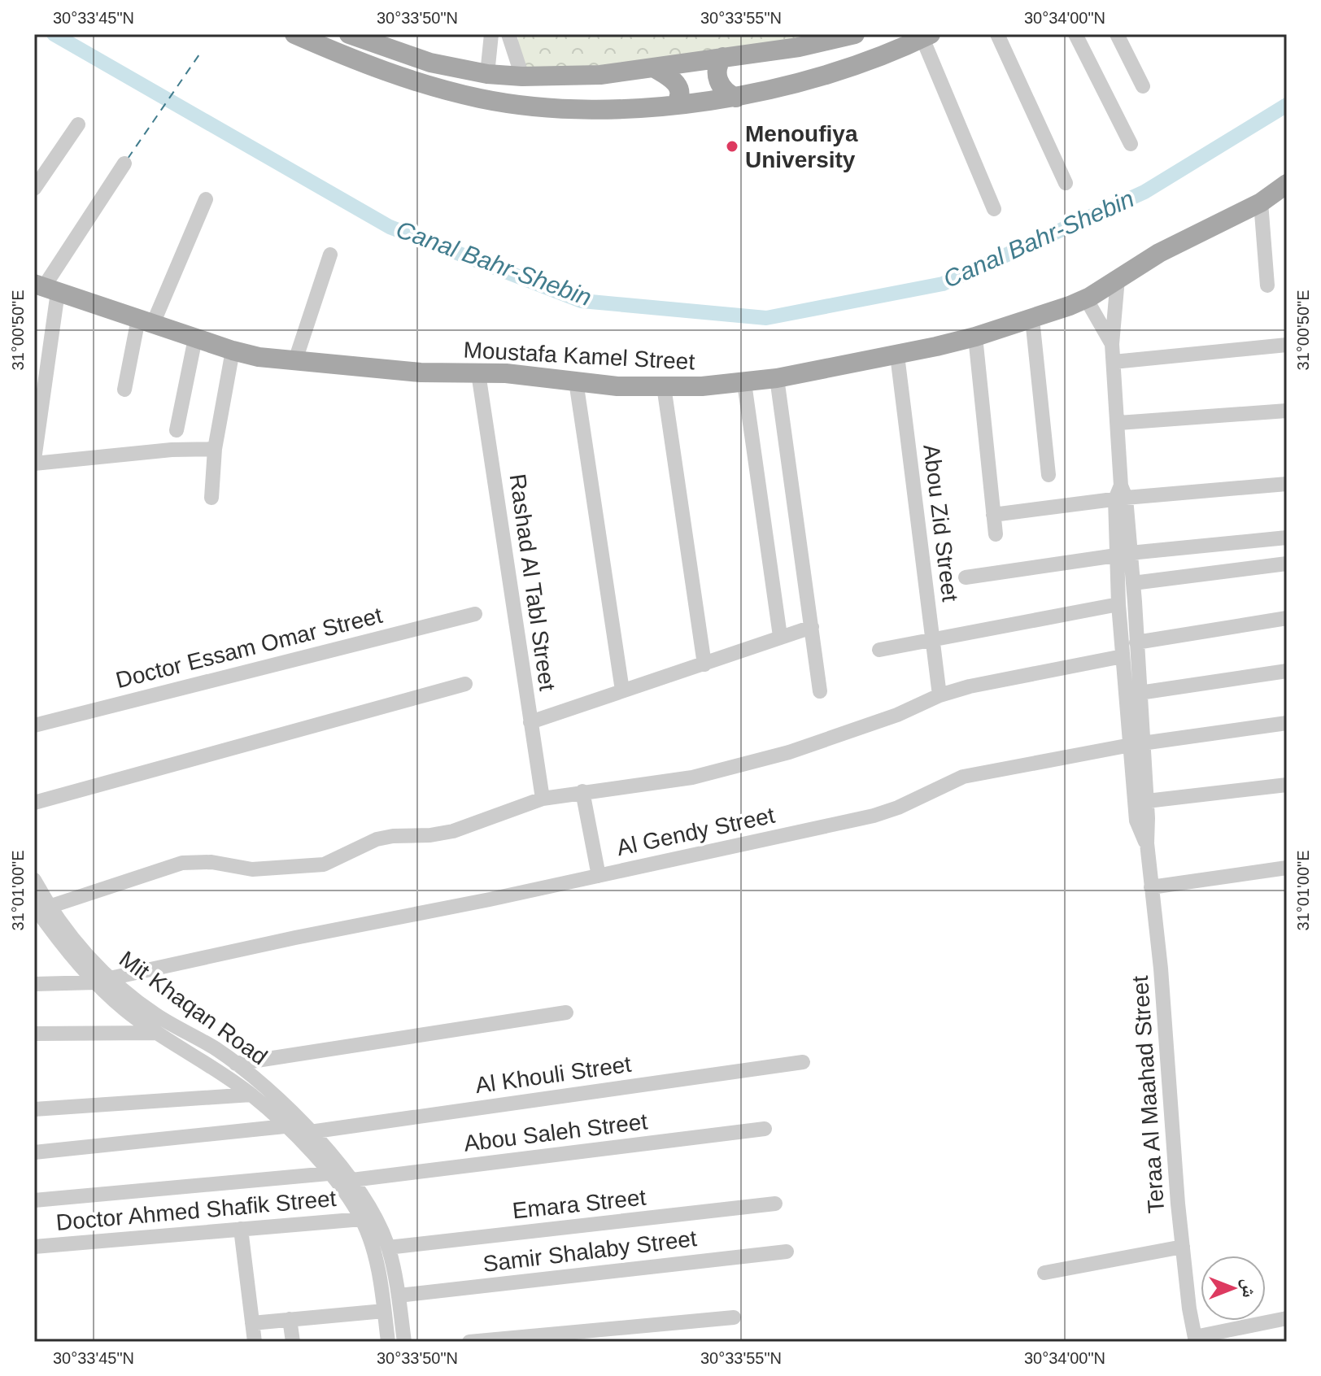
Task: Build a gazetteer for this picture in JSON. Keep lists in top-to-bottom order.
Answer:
{
  "streets": {
    "main road": ["Moustafa Kamel Street"],
    "street": [
      "Abou Zid Street",
      "Rashad Al Tabl Street",
      "Doctor Essam Omar Street",
      "Al Gendy Street",
      "Mit Khaqan Road",
      "Al Khouli Street",
      "Teraa Al Maahad Street",
      "Abou Saleh Street",
      "Emara Street",
      "Doctor Ahmed Shafik Street",
      "Samir Shalaby Street"
    ]
  },
  "crossings": [
    ["Moustafa Kamel Street", "Abou Zid Street"],
    ["Moustafa Kamel Street", "Rashad Al Tabl Street"],
    ["Moustafa Kamel Street", "Teraa Al Maahad Street"],
    ["Al Gendy Street", "Mit Khaqan Road"],
    ["Al Gendy Street", "Teraa Al Maahad Street"],
    ["Mit Khaqan Road", "Al Khouli Street"],
    ["Mit Khaqan Road", "Abou Saleh Street"],
    ["Mit Khaqan Road", "Emara Street"],
    ["Mit Khaqan Road", "Doctor Ahmed Shafik Street"],
    ["Mit Khaqan Road", "Samir Shalaby Street"]
  ],
  "water": ["Canal Bahr-Shebin"],
  "places": ["Menoufiya University"],
  "north": "right",
  "coordinates": [
    "30°33'45\"N",
    "30°33'50\"N",
    "30°33'55\"N",
    "30°34'00\"N",
    "31°00'50\"E",
    "31°01'00\"E"
  ]
}
